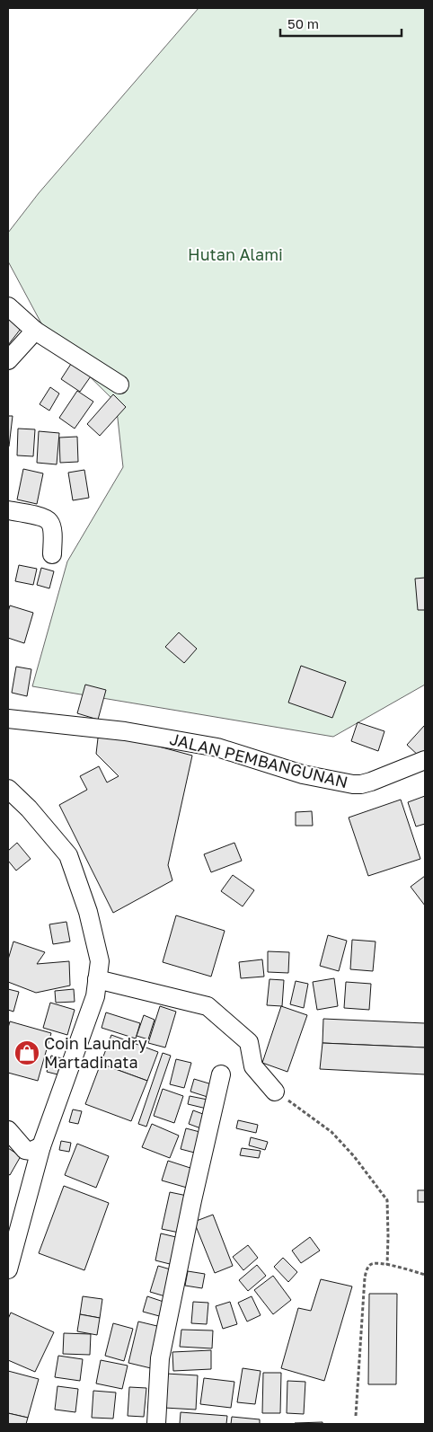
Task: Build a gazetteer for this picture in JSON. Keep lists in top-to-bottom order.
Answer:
{
  "streets": {
    "street": ["JALAN PEMBANGUNAN"]
  },
  "parks": ["Hutan Alami"],
  "places": {
    "shop": ["Coin Laundry Martadinata"]
  },
  "scale_bar": "50 m"
}
